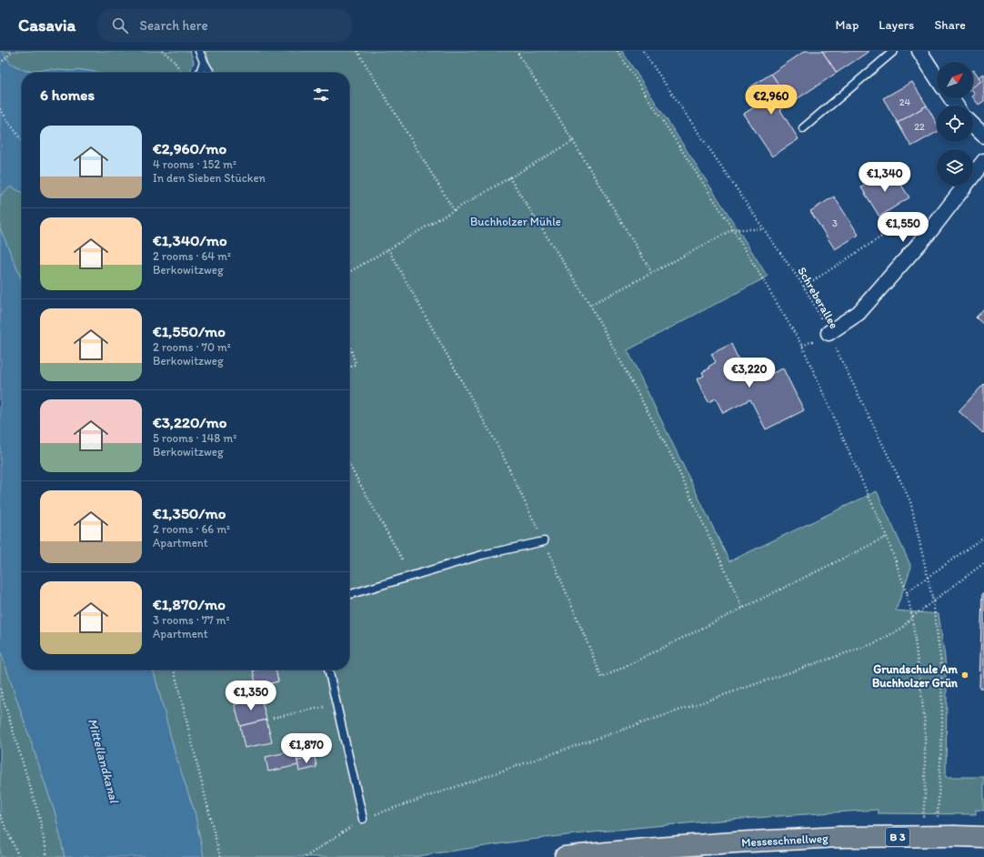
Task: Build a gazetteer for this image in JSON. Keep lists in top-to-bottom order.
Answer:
{
  "streets": {
    "highway": ["B 3", "Messeschnellweg"],
    "path": ["Schreberallee"]
  },
  "water": ["Mittellandkanal"],
  "parks": ["Buchholzer Mühle"],
  "places": ["Grundschule Am Buchholzer Grün"],
  "house_numbers": ["24", "22", "3"],
  "north": "top right",
  "page": {
    "header": "Casavia",
    "search": "Search here",
    "nav": ["Map", "Layers", "Share"],
    "heading": "6 homes",
    "price": [
      "€2,960",
      "€1,340",
      "€1,550",
      "€3,220",
      "€1,350",
      "€1,870"
    ],
    "list": [
      {
        "name": "€2,960/mo",
        "note": "4 rooms · 152 m² · In den Sieben Stücken"
      },
      {
        "name": "€1,340/mo",
        "note": "2 rooms · 64 m² · Berkowitzweg"
      },
      {
        "name": "€1,550/mo",
        "note": "2 rooms · 70 m² · Berkowitzweg"
      },
      {
        "name": "€3,220/mo",
        "note": "5 rooms · 148 m² · Berkowitzweg"
      },
      {
        "name": "€1,350/mo",
        "note": "2 rooms · 66 m² · Apartment"
      },
      {
        "name": "€1,870/mo",
        "note": "3 rooms · 77 m² · Apartment"
      }
    ]
  }
}
